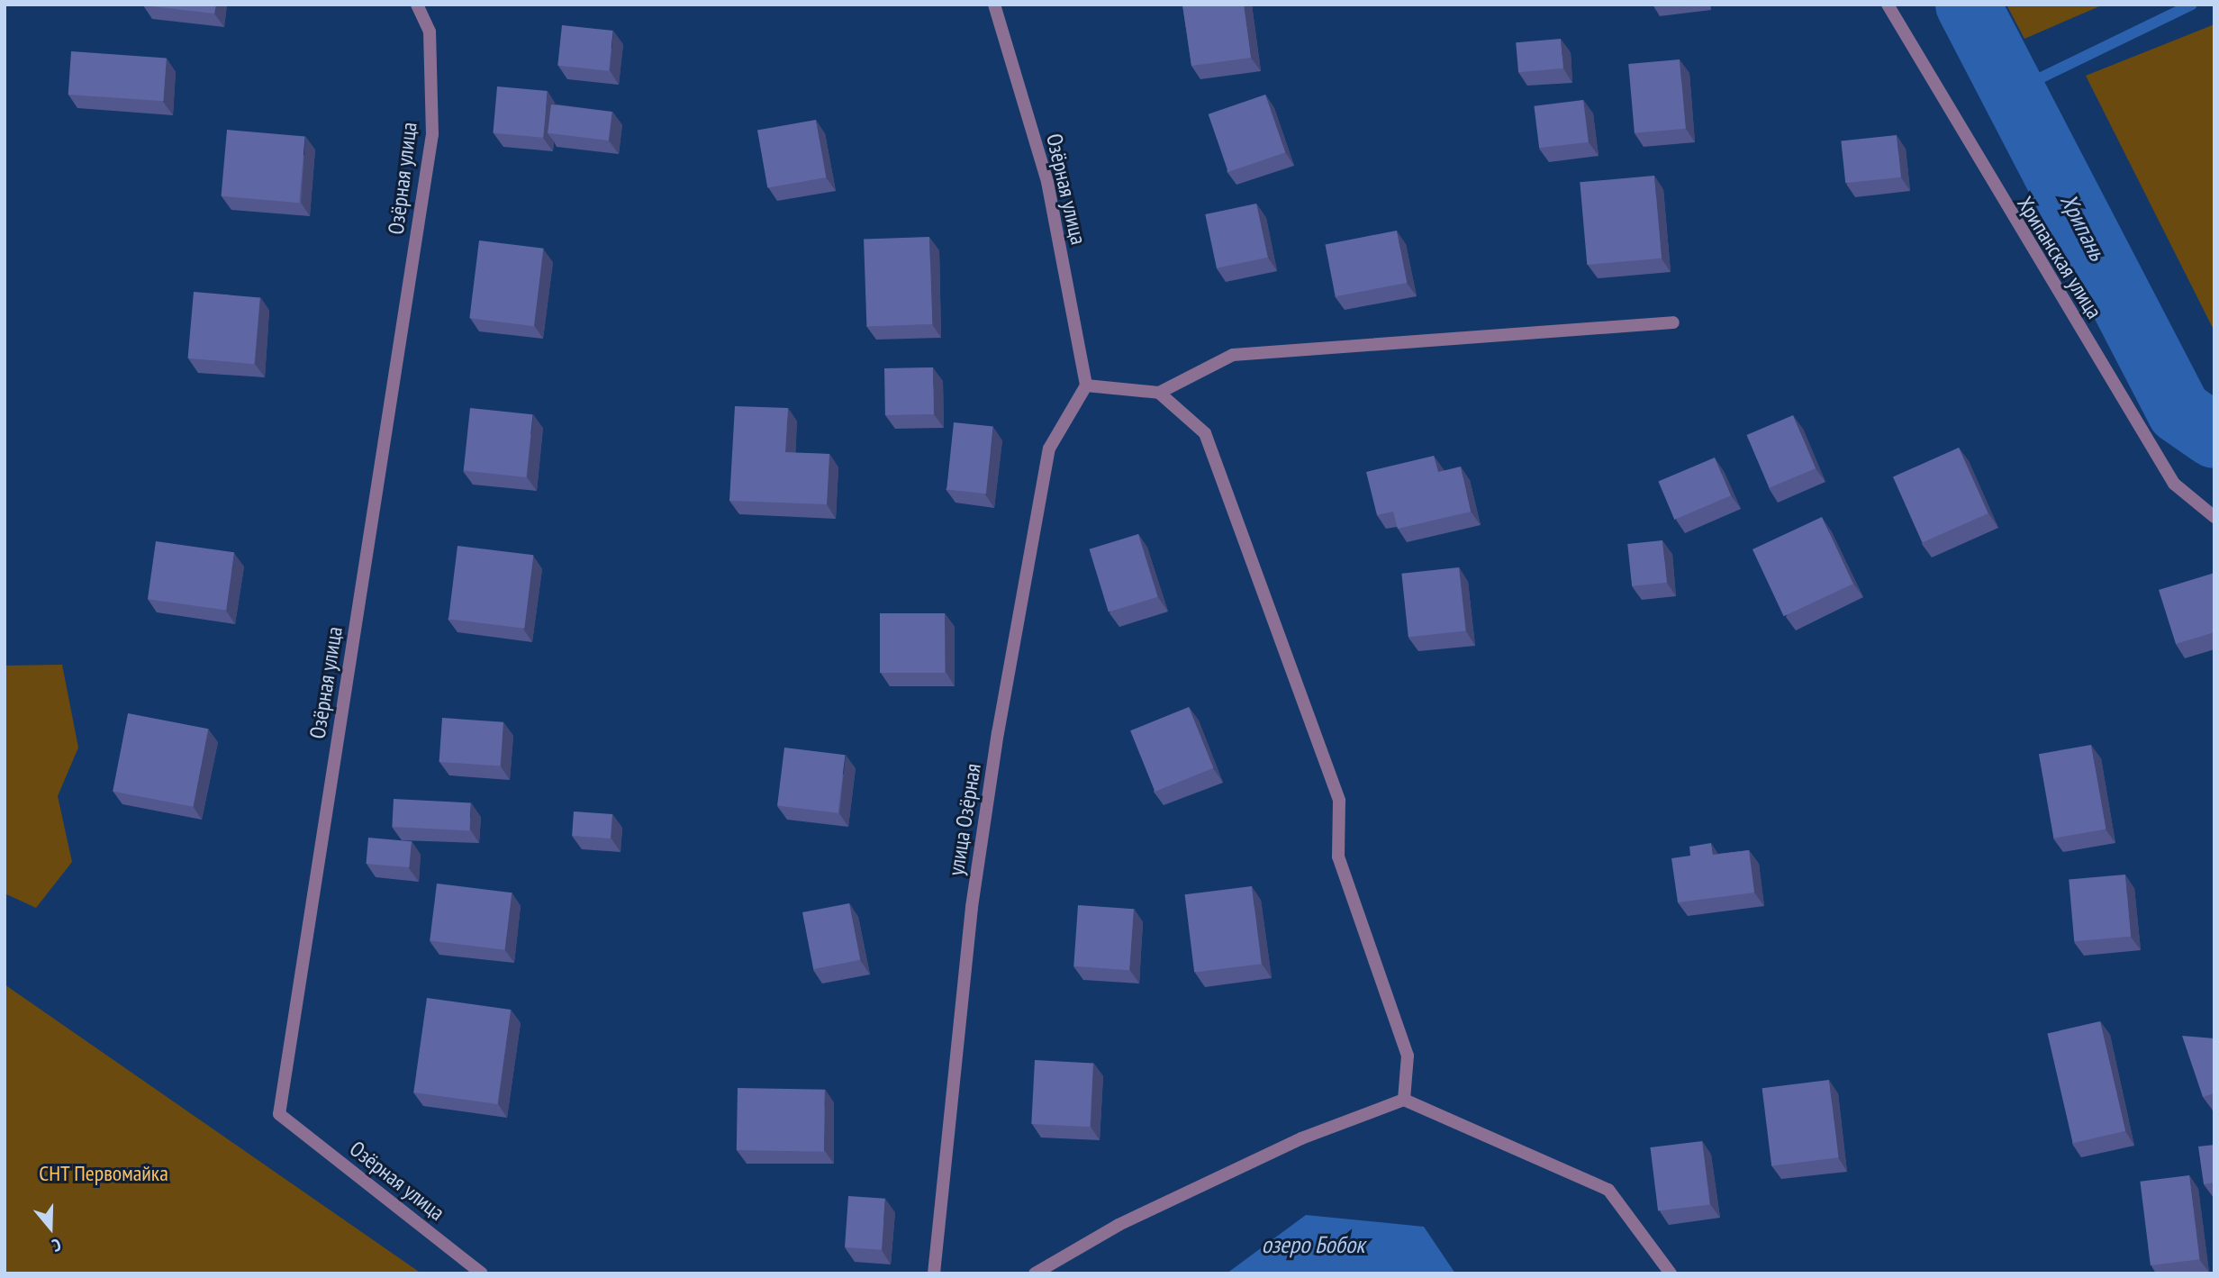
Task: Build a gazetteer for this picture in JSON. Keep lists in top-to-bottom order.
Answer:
{
  "streets": {
    "street": ["Озёрная улица", "Хрипанская улица", "улица Озёрная"]
  },
  "crossings": [
    ["Озёрная улица", "улица Озёрная"]
  ],
  "water": ["Хрипань", "озеро Бобок"],
  "parks": ["СНТ Первомайка"],
  "north": "bottom"
}
